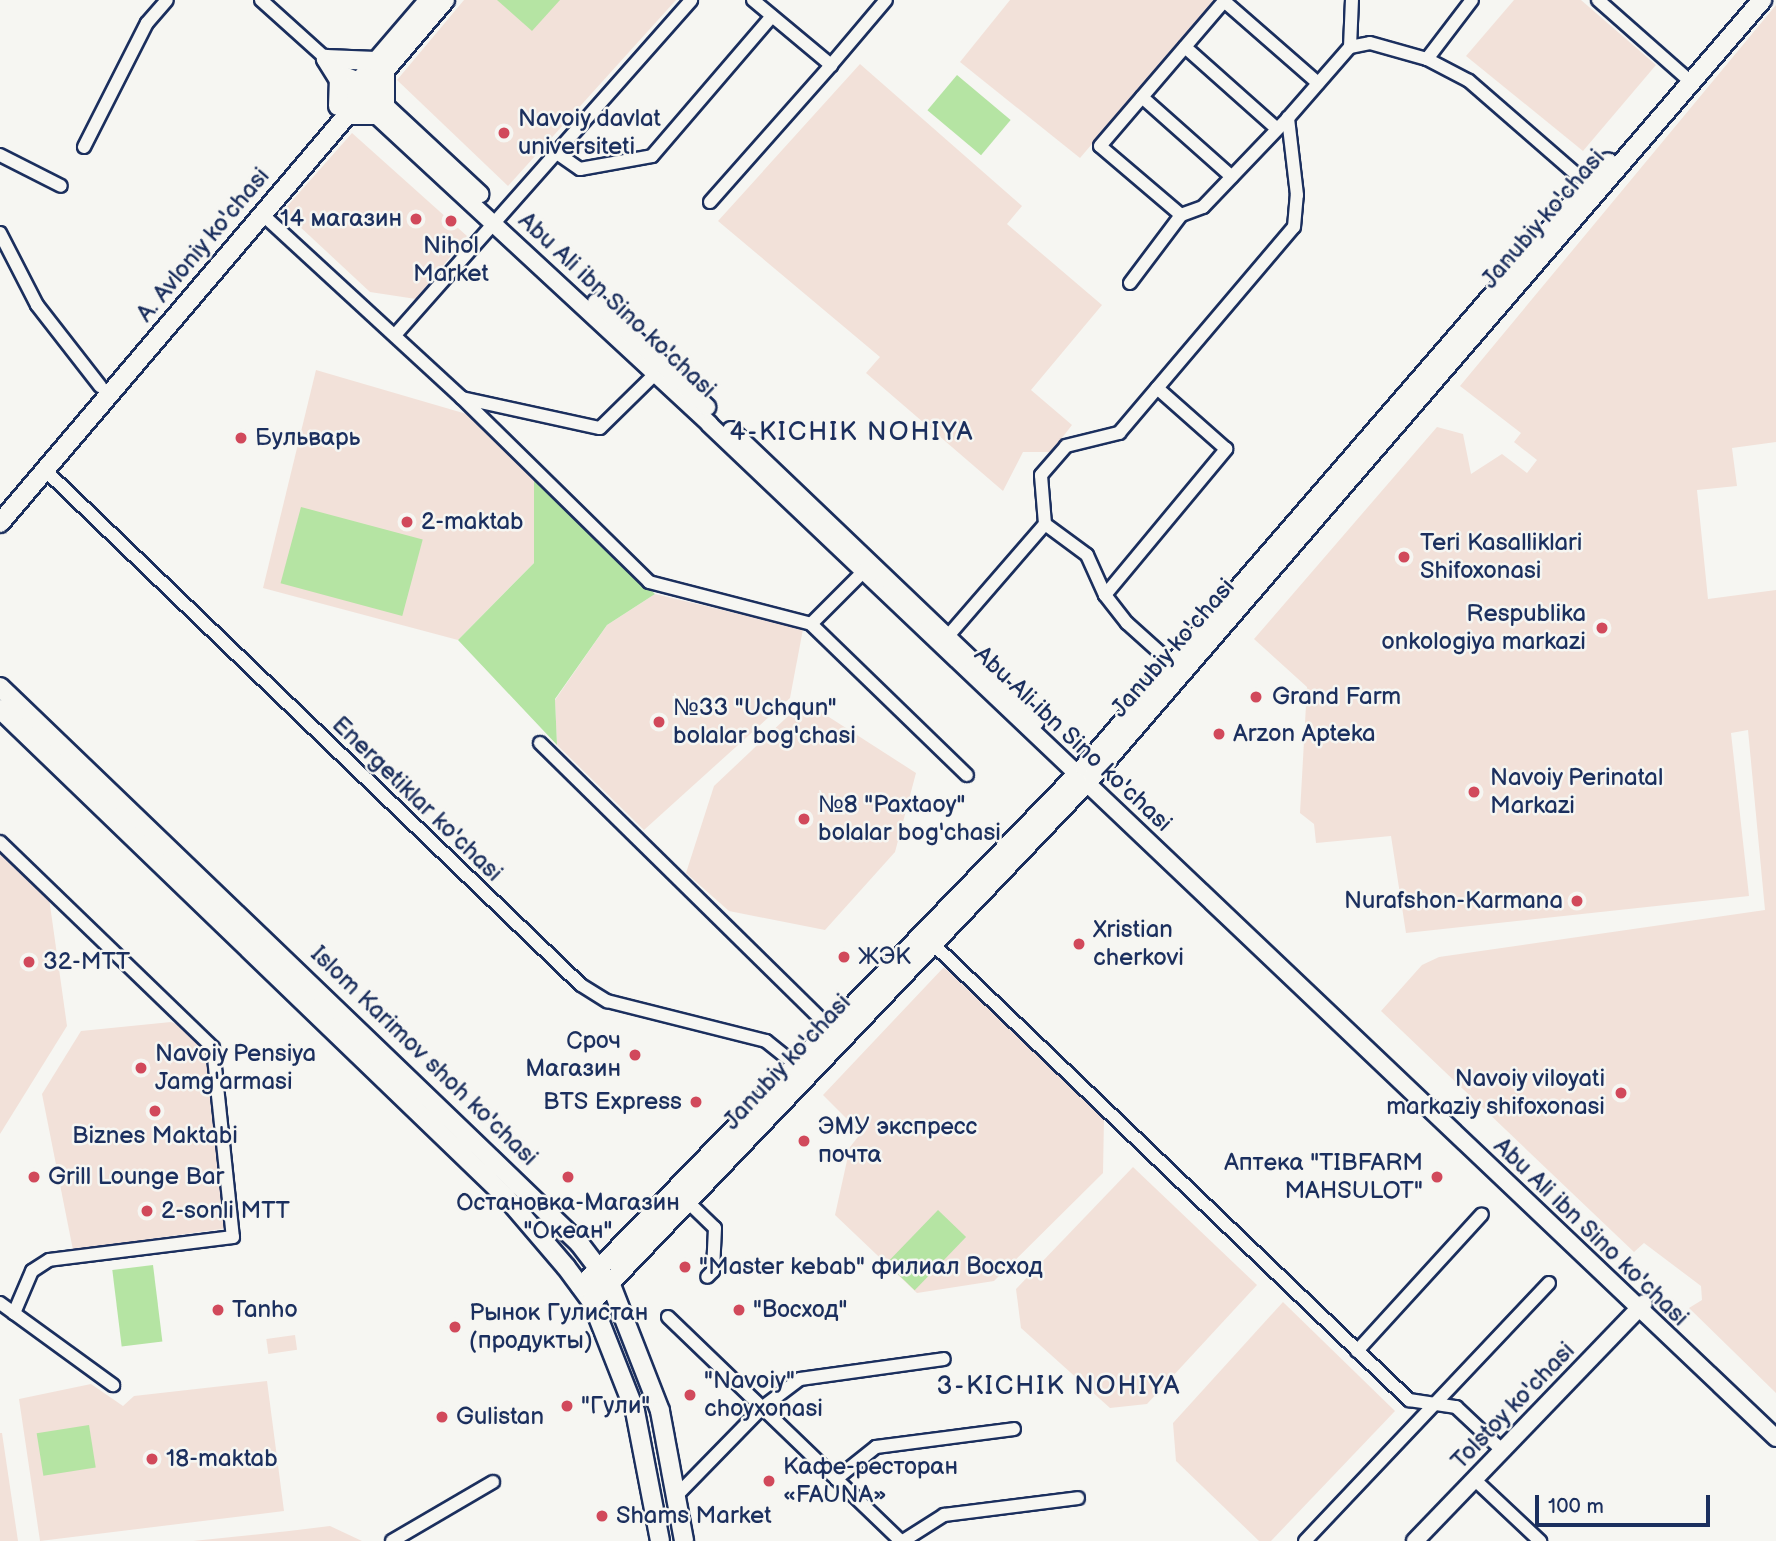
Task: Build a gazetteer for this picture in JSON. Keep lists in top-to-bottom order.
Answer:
{
  "streets": {
    "main road": ["Janubiy ko'chasi", "A. Avloniy ko'chasi", "Islom Karimov shoh ko'chasi"],
    "street": ["Abu Ali ibn Sino ko'chasi", "Energetiklar ko'chasi", "Tolstoy ko'chasi"]
  },
  "crossings": [
    ["Janubiy ko'chasi", "Abu Ali ibn Sino ko'chasi"],
    ["Janubiy ko'chasi", "Energetiklar ko'chasi"],
    ["Janubiy ko'chasi", "Islom Karimov shoh ko'chasi"],
    ["A. Avloniy ko'chasi", "Abu Ali ibn Sino ko'chasi"],
    ["A. Avloniy ko'chasi", "Energetiklar ko'chasi"],
    ["Abu Ali ibn Sino ko'chasi", "Tolstoy ko'chasi"]
  ],
  "districts": ["4-KICHIK NOHIYA", "3-KICHIK NOHIYA"],
  "places": [
    "Navoiy davlat universiteti",
    "14 магазин",
    "Nihol Market",
    "Бульварь",
    "2-maktab",
    "Teri Kasalliklari Shifoxonasi",
    "Respublika onkologiya markazi",
    "Grand Farm",
    "№33 \"Uchqun\" bolalar bog'chasi",
    "Arzon Apteka",
    "Navoiy Perinatal Markazi",
    "№8 \"Paxtaoy\" bolalar bog'chasi",
    "Nurafshon-Karmana",
    "Xristian cherkovi",
    "ЖЭК",
    "32-MTT",
    "Сроч Магазин",
    "Navoiy Pensiya Jamg'armasi",
    "Navoiy viloyati markaziy shifoxonasi",
    "BTS Express",
    "Biznes Maktabi",
    "ЭМУ экспресс почта",
    "Grill Lounge Bar",
    "Остановка-Магазин \"Океан\"",
    "Аптека \"TIBFARM MAHSULOT\"",
    "2-sonli MTT",
    "\"Master kebab\" филиал Восход",
    "Tanho",
    "\"Восход\"",
    "Рынок Гулистан (продукты)",
    "\"Navoiy\" choyxonasi",
    "\"Гули\"",
    "Gulistan",
    "18-maktab",
    "Кафе-ресторан «FAUNA»",
    "Shams Market"
  ],
  "scale_bar": "100 m"
}
